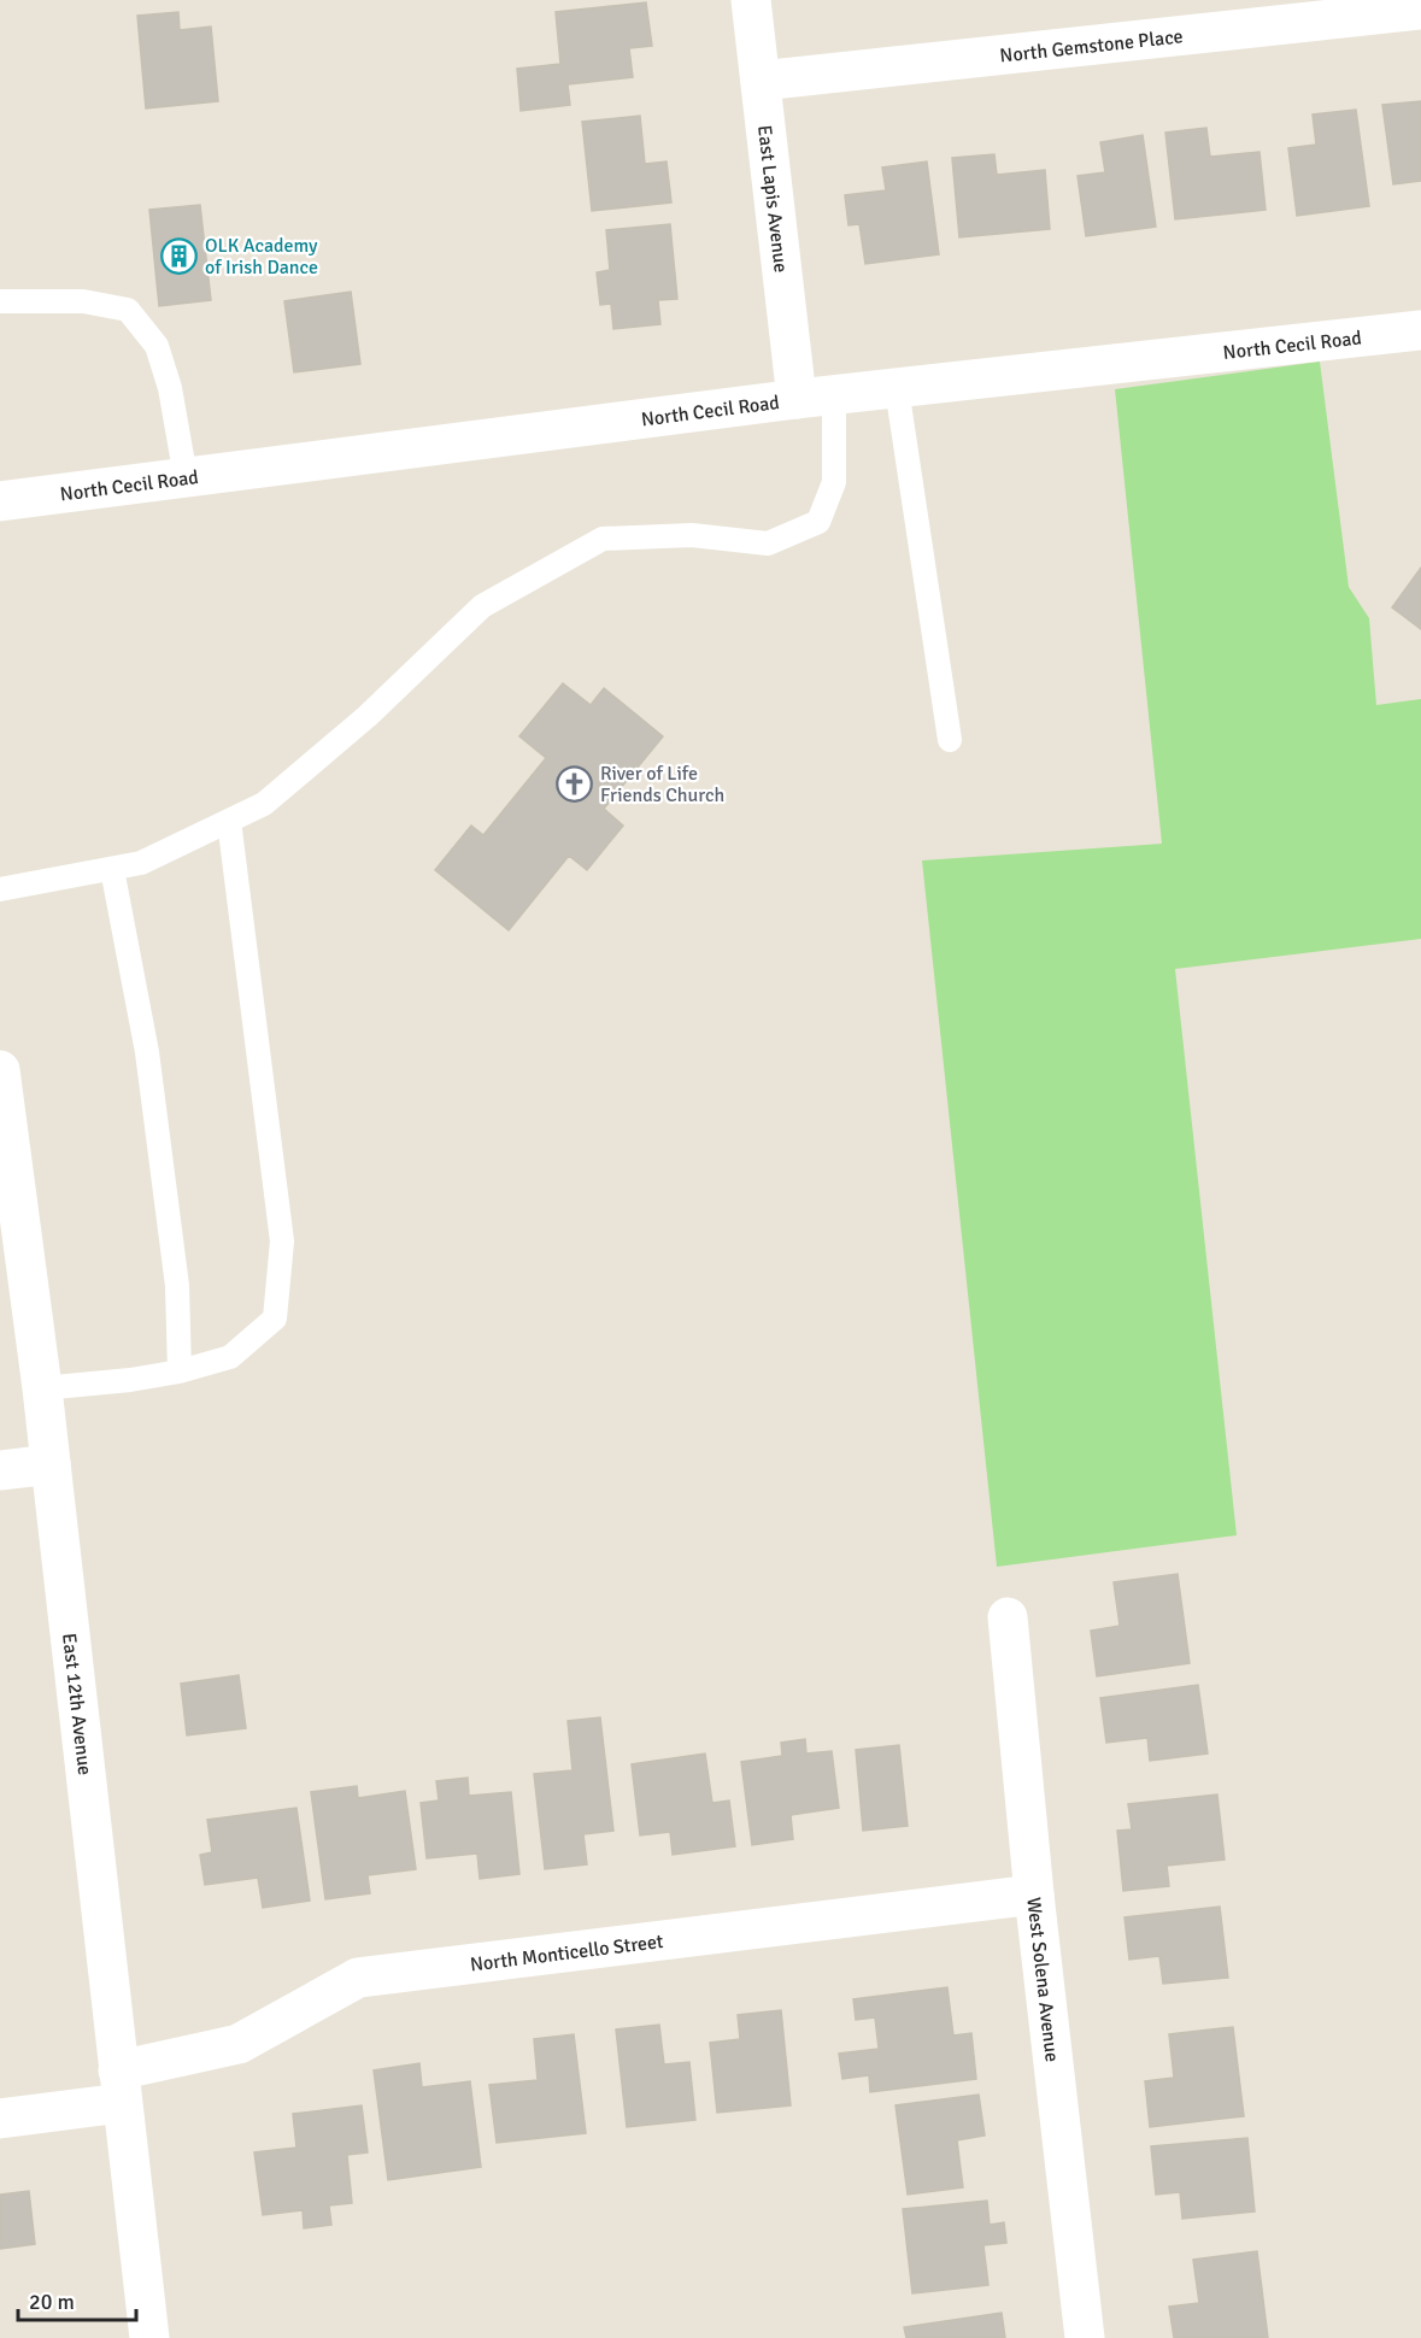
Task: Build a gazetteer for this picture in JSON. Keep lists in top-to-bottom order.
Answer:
{
  "streets": {
    "street": [
      "North Gemstone Place",
      "East Lapis Avenue",
      "North Cecil Road",
      "East 12th Avenue",
      "North Monticello Street",
      "West Solena Avenue"
    ]
  },
  "crossings": [
    ["North Gemstone Place", "East Lapis Avenue"],
    ["East Lapis Avenue", "North Cecil Road"],
    ["East 12th Avenue", "North Monticello Street"],
    ["North Monticello Street", "West Solena Avenue"]
  ],
  "places": {
    "building": ["OLK Academy of Irish Dance"],
    "church": ["River of Life Friends Church"]
  },
  "scale_bar": "20 m"
}
